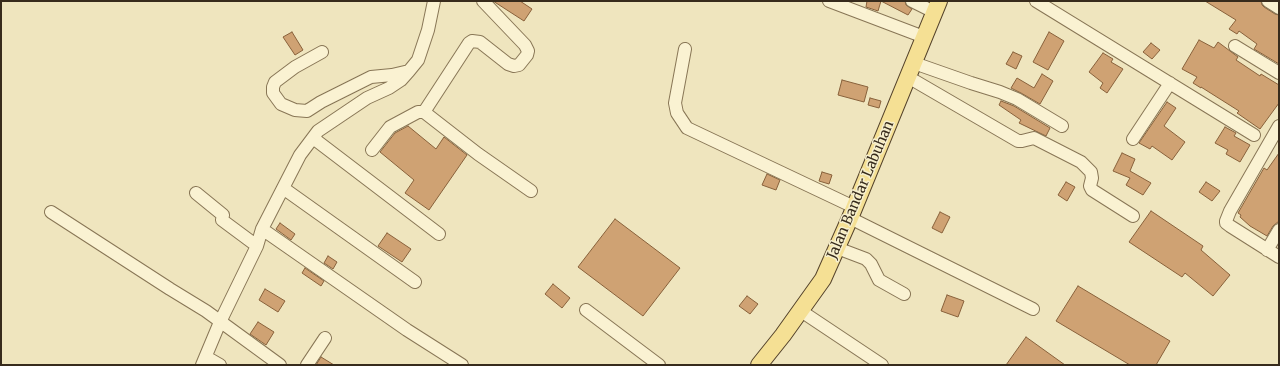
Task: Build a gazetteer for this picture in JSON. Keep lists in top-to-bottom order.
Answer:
{
  "streets": {
    "main road": ["Jalan Bandar Labuhan"]
  }
}
